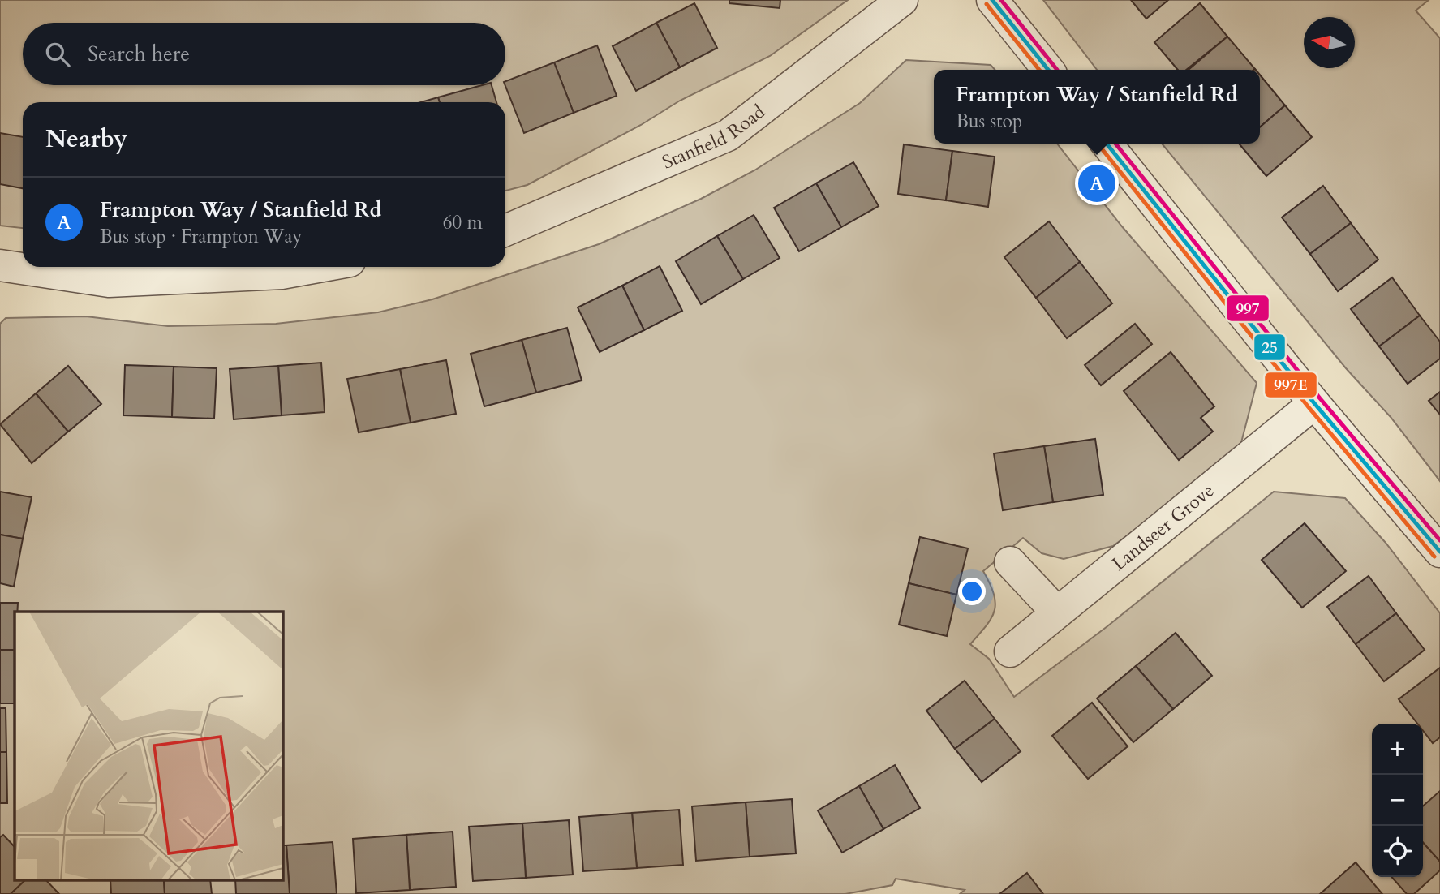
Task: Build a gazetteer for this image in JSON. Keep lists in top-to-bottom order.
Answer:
{
  "streets": {
    "street": ["Stanfield Road", "Landseer Grove"]
  },
  "lines": ["transit line 25", "transit line 997", "transit line 997E"],
  "north": "left",
  "page": {
    "search": "Search here",
    "popup": ["Frampton Way / Stanfield Rd", "Bus stop"],
    "heading": "Nearby",
    "pins": "A",
    "list": [
      {
        "mark": "A",
        "name": "Frampton Way / Stanfield Rd",
        "note": "Bus stop · Frampton Way",
        "value": "60 m"
      }
    ],
    "map_buttons": ["+", "−"]
  }
}
